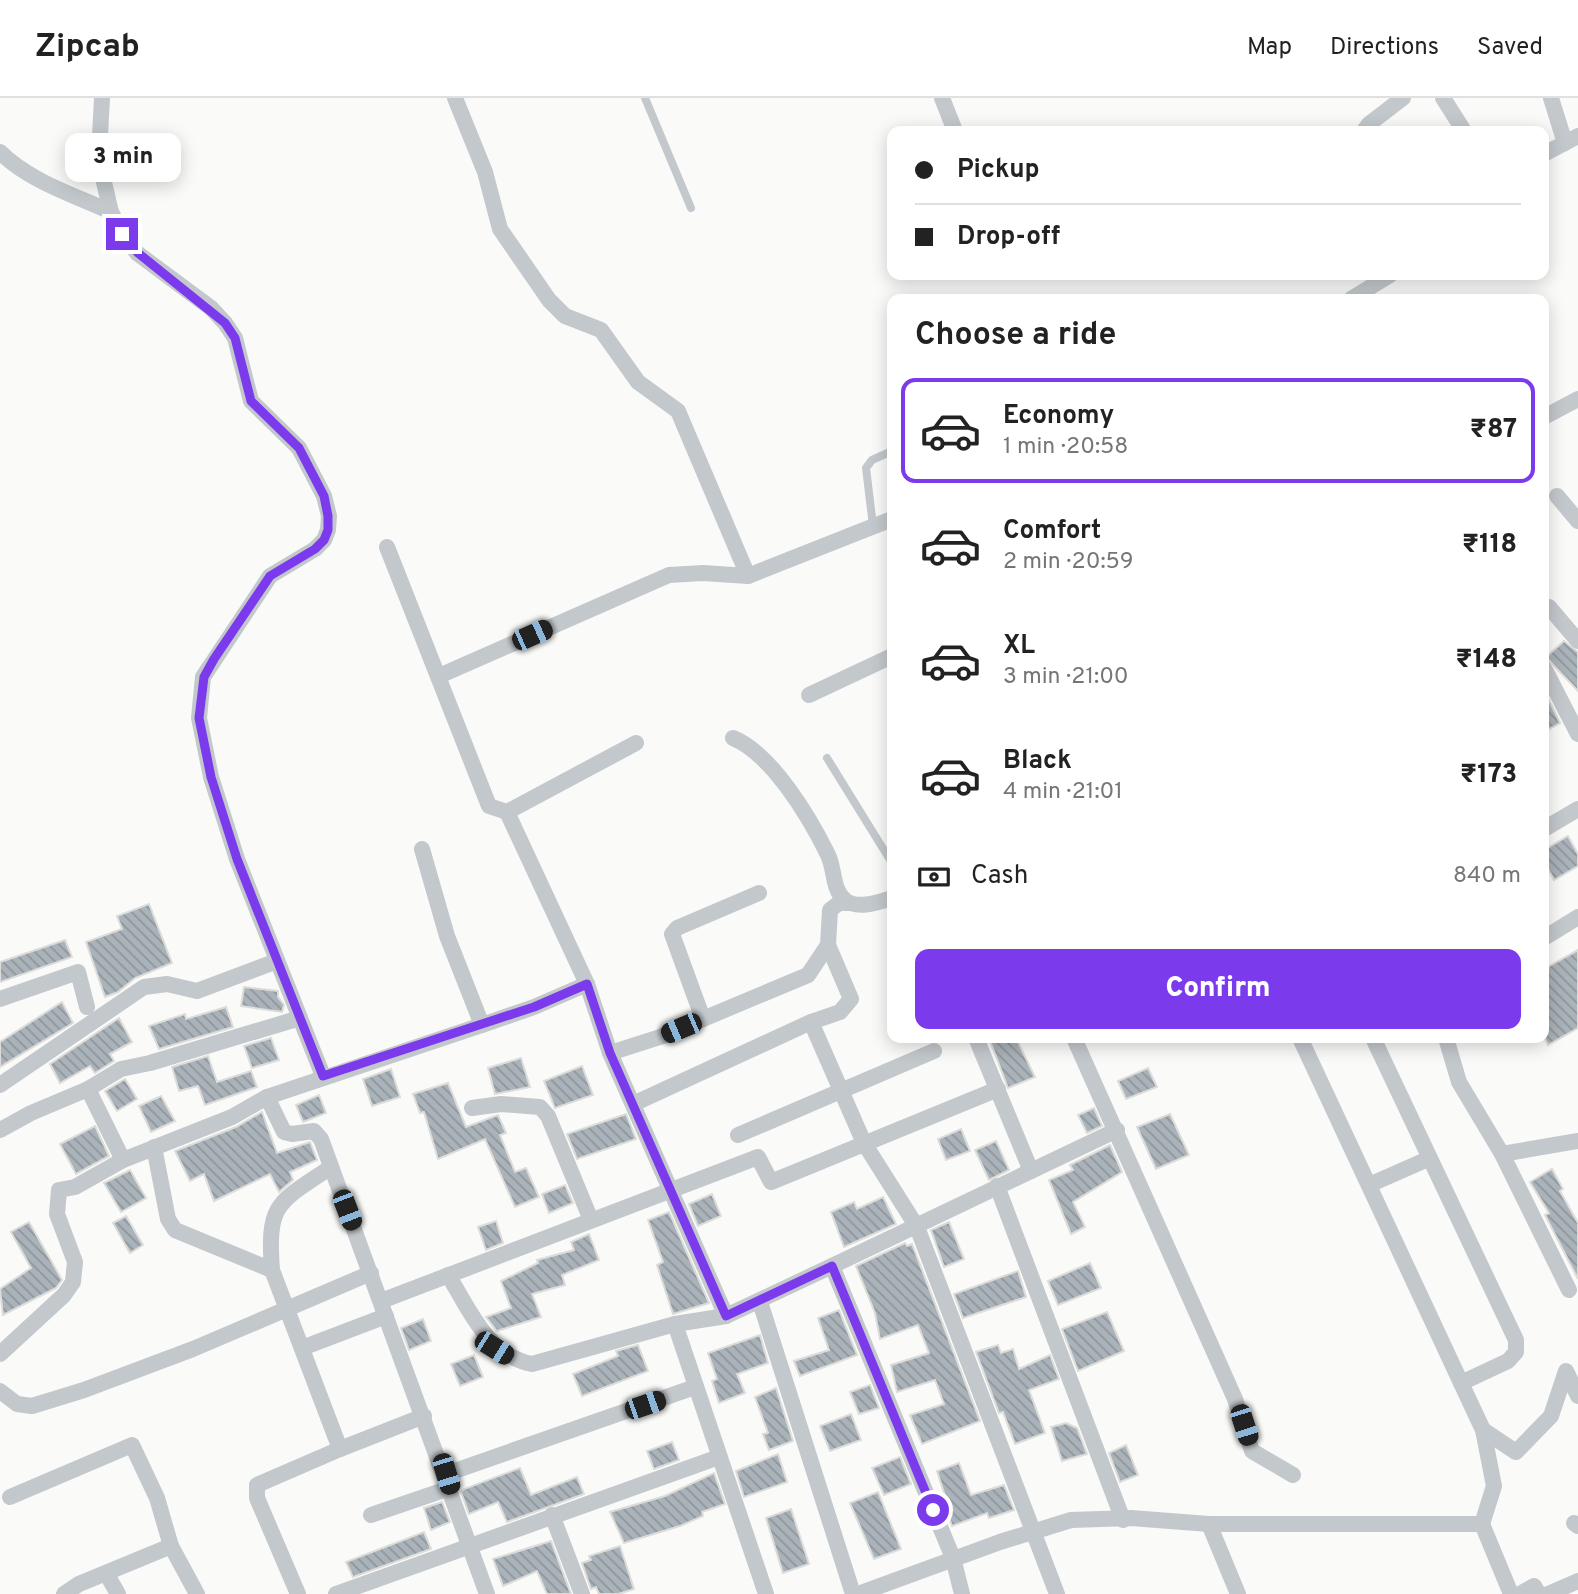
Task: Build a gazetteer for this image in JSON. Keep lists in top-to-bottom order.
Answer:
{
  "page": {
    "header": "Zipcab",
    "nav": ["Map", "Directions", "Saved"],
    "banner": ["Pickup", "Drop-off"],
    "bubble": "3 min",
    "heading": "Choose a ride",
    "list": [
      {
        "name": "Economy",
        "note": "1 min · 20:58",
        "value": "₹87"
      },
      {
        "name": "Comfort",
        "note": "2 min · 20:59",
        "value": "₹118"
      },
      {
        "name": "XL",
        "note": "3 min · 21:00",
        "value": "₹148"
      },
      {
        "name": "Black",
        "note": "4 min · 21:01",
        "value": "₹173"
      }
    ],
    "pay": ["Cash", "840 m"],
    "buttons": "Confirm"
  }
}
